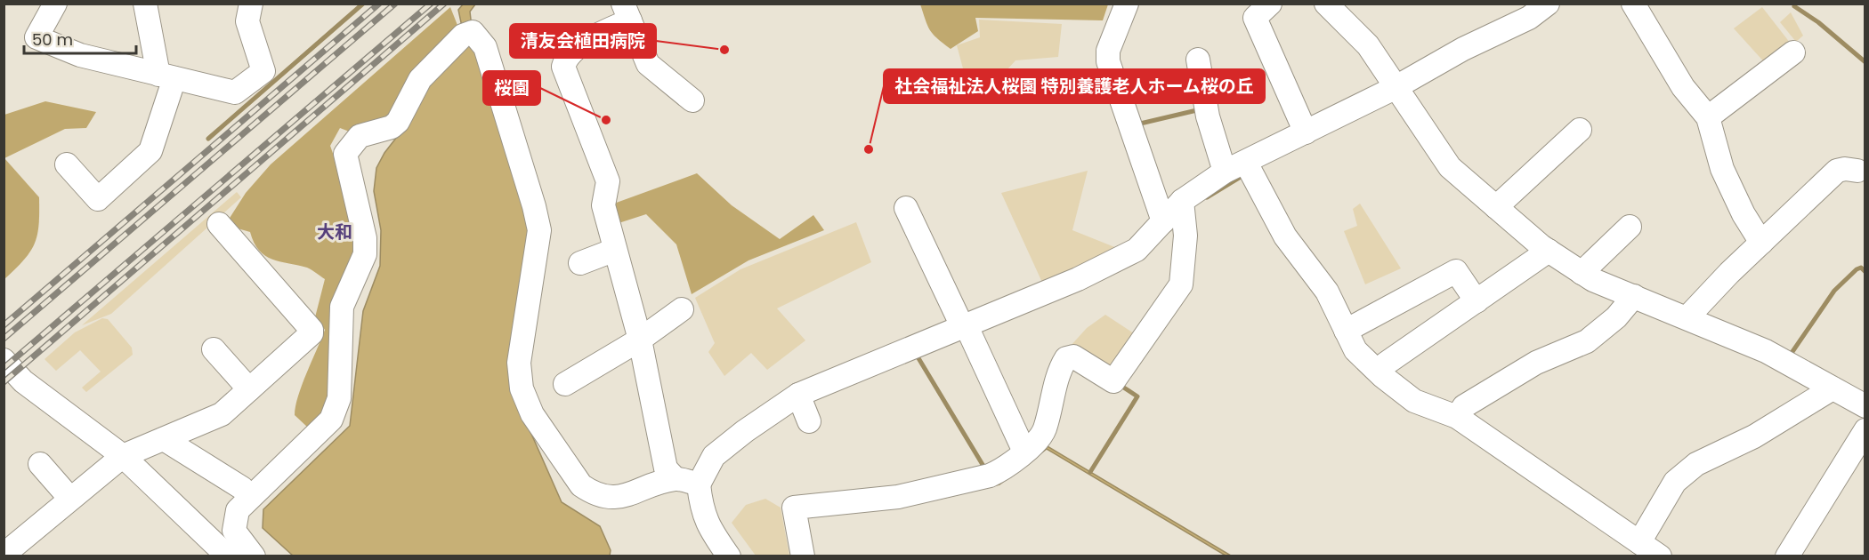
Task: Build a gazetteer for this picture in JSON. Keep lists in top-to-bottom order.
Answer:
{
  "districts": ["大和"],
  "places": ["清友会植田病院", "桜園", "社会福祉法人桜園 特別養護老人ホーム桜の丘"],
  "scale_bar": "50 m"
}
